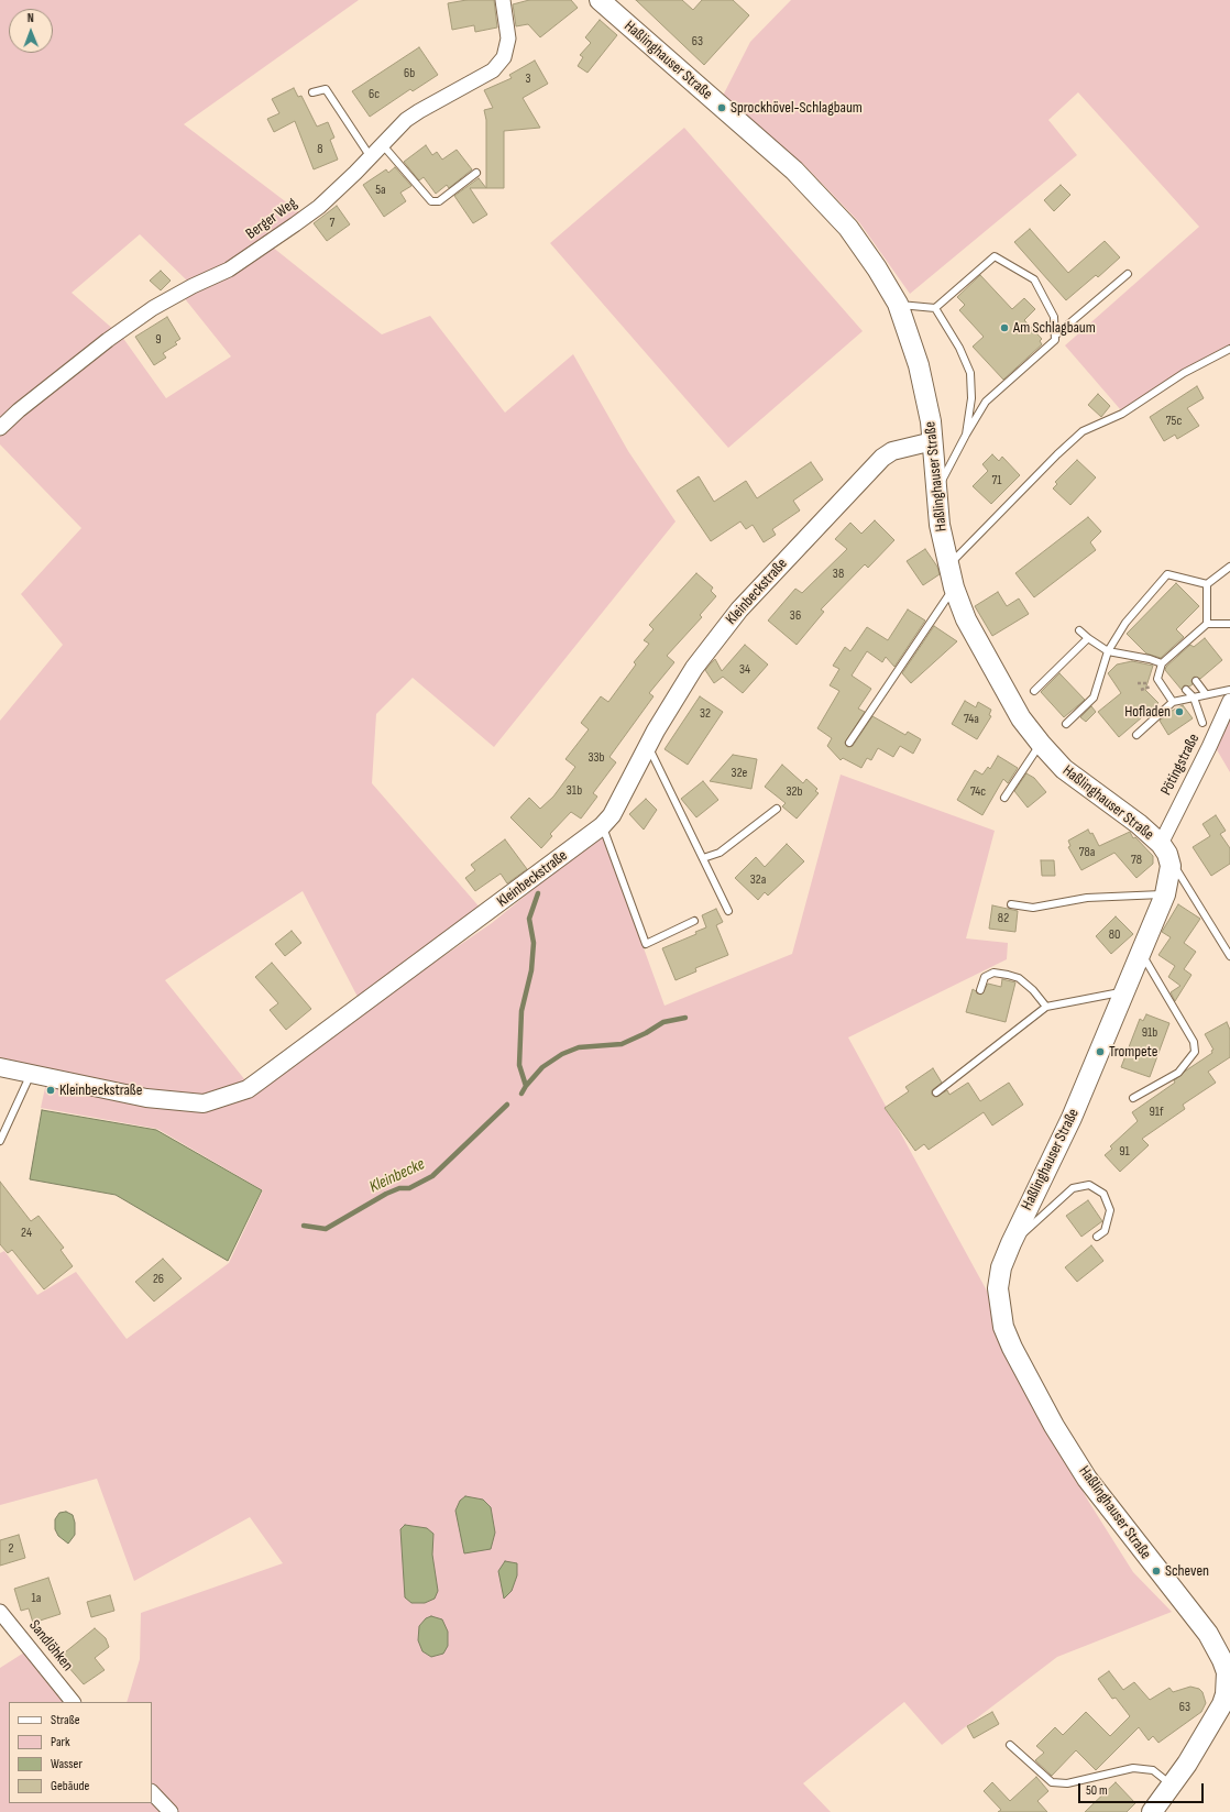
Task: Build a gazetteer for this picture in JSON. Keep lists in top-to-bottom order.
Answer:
{
  "streets": {
    "main road": ["Haßlinghauser Straße"],
    "street": [
      "Berger Weg",
      "Kleinbeckstraße",
      "Pötingstraße",
      "Sandlöhken"
    ]
  },
  "crossings": [
    ["Haßlinghauser Straße", "Kleinbeckstraße"],
    ["Haßlinghauser Straße", "Pötingstraße"]
  ],
  "water": ["Kleinbecke"],
  "places": [
    "Sprockhövel-Schlagbaum",
    "Am Schlagbaum",
    "Hofladen",
    "Trompete",
    "Kleinbeckstraße",
    "Scheven"
  ],
  "house_numbers": [
    "63",
    "6b",
    "3",
    "6c",
    "8",
    "5a",
    "7",
    "9",
    "75c",
    "71",
    "38",
    "36",
    "34",
    "32",
    "74a",
    "33b",
    "32e",
    "31b",
    "32b",
    "74c",
    "78a",
    "78",
    "32a",
    "82",
    "80",
    "91b",
    "91f",
    "91",
    "24",
    "26",
    "2",
    "1a",
    "63"
  ],
  "legend": [
    "Straße",
    "Park",
    "Wasser",
    "Gebäude"
  ],
  "scale_bar": "50 m",
  "north": "top"
}
